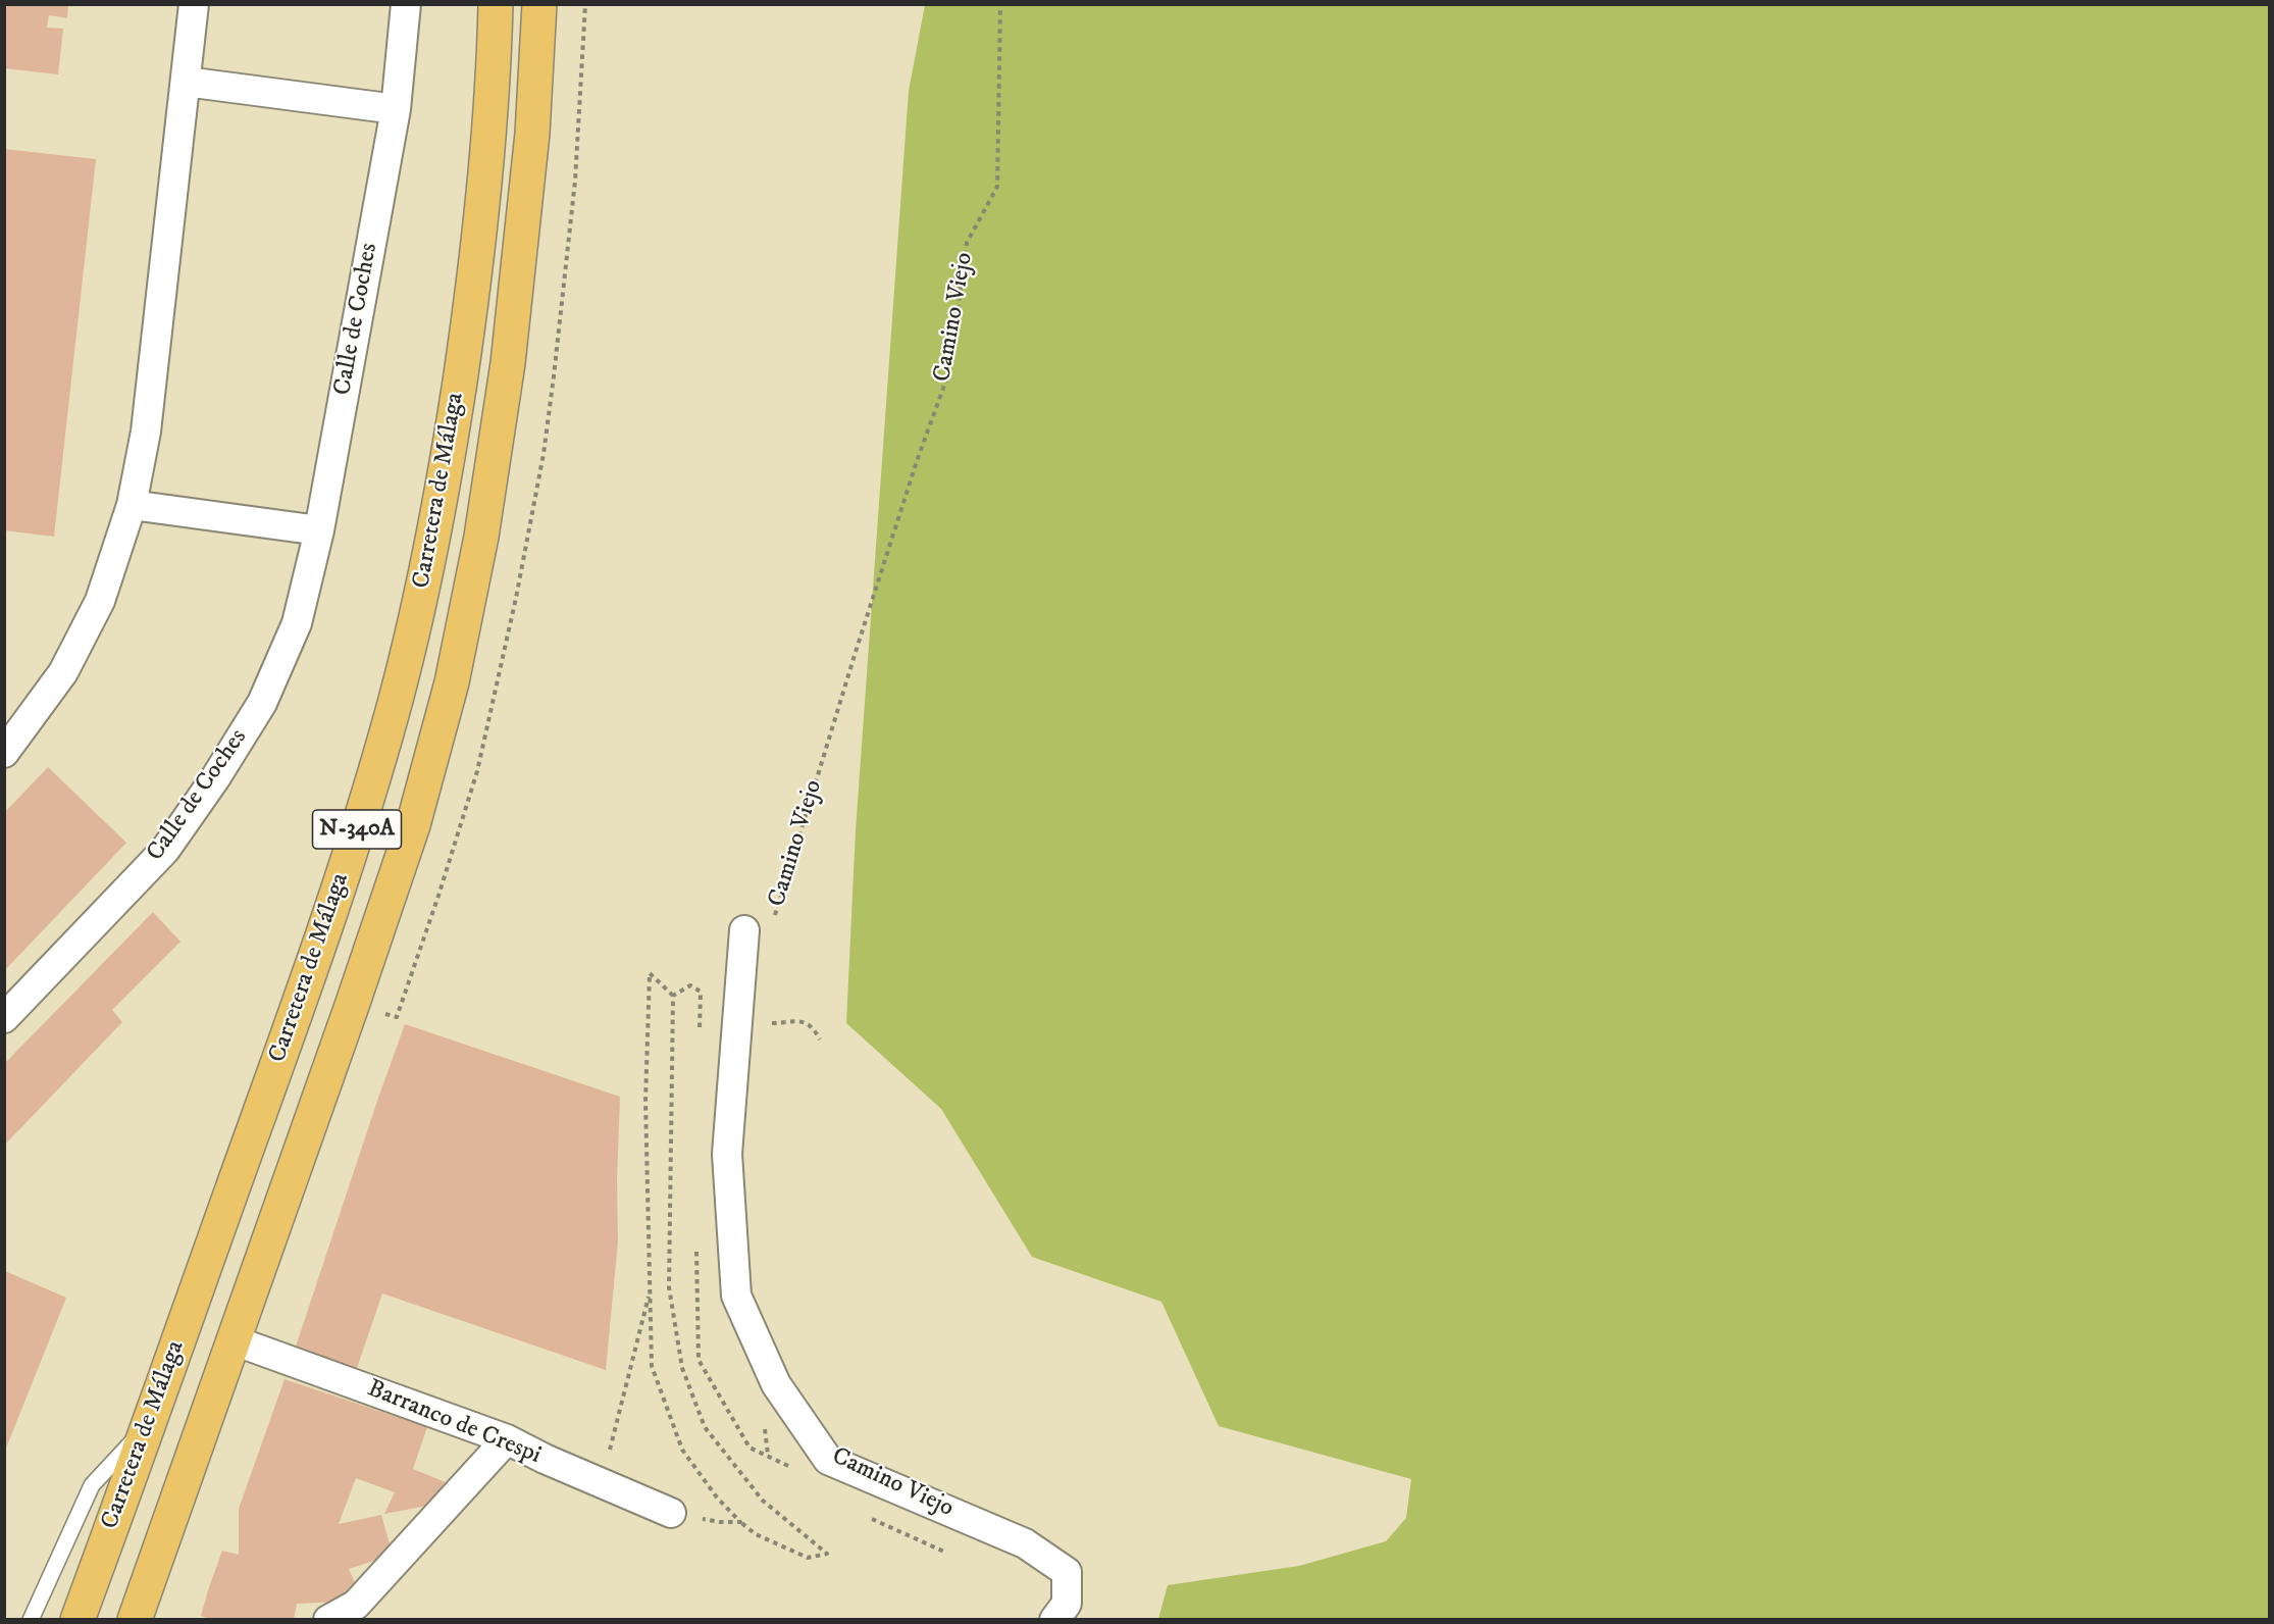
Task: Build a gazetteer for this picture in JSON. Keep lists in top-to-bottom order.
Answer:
{
  "streets": {
    "highway": ["Carretera de Málaga", "N-340A"],
    "street": ["Camino Viejo", "Calle de Coches", "Barranco de Crespi"]
  },
  "crossings": [
    ["Carretera de Málaga", "Barranco de Crespi"]
  ]
}
